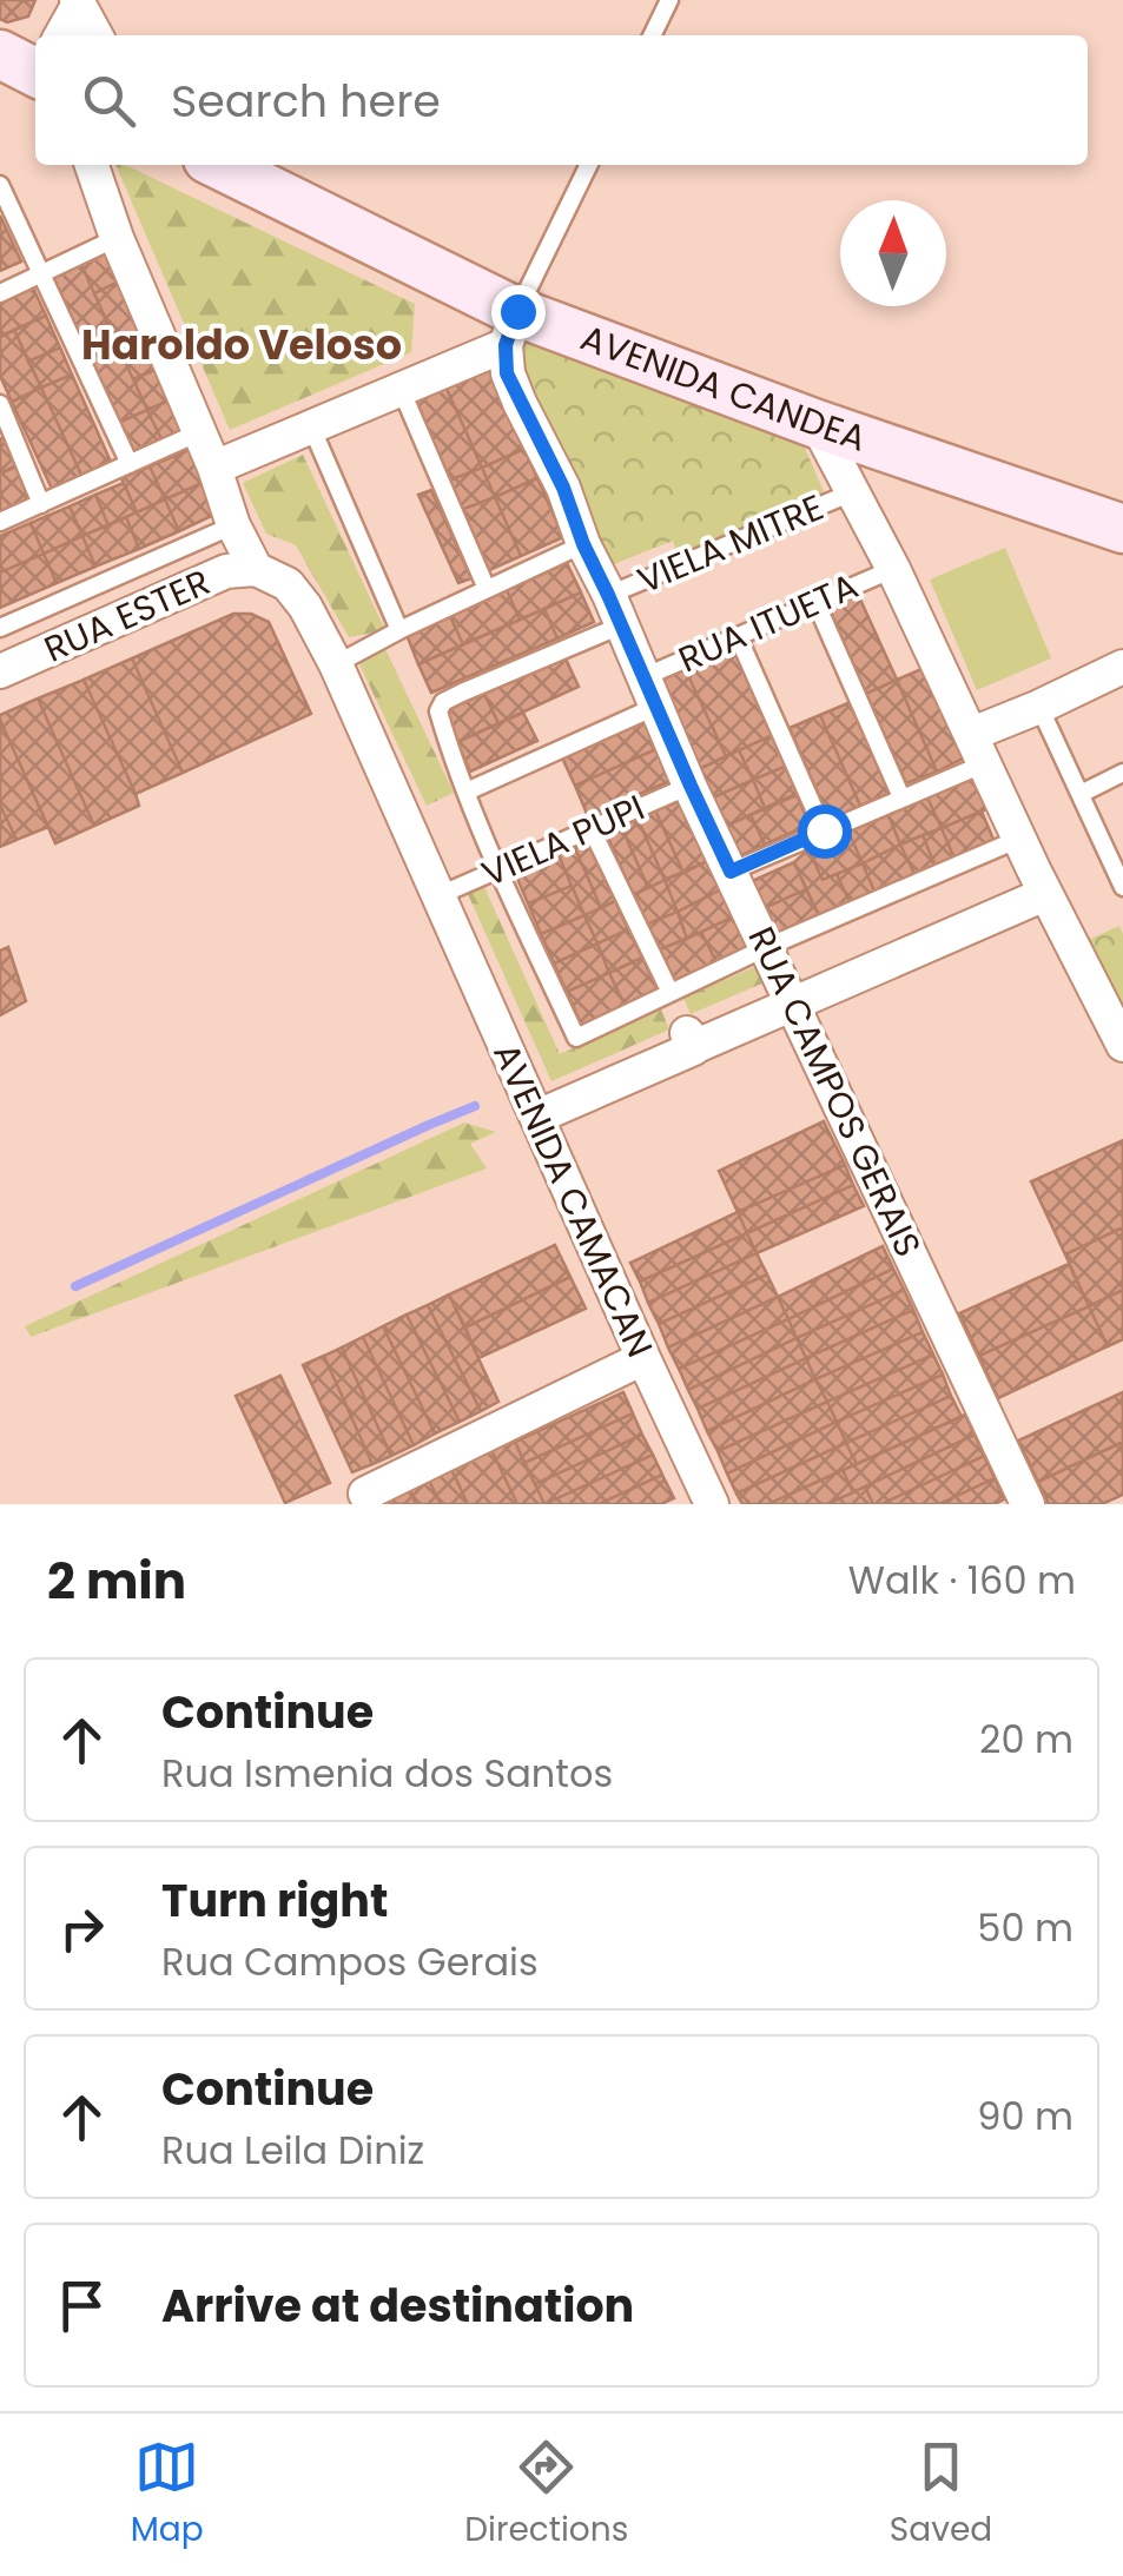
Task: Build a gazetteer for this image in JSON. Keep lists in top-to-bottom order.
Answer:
{
  "streets": {
    "main road": ["AVENIDA CANDEA"],
    "street": ["RUA ESTER", "RUA CAMPOS GERAIS", "AVENIDA CAMACAN"],
    "lane": ["VIELA MITRE", "RUA ITUETA", "VIELA PUPI"]
  },
  "crossings": [
    ["AVENIDA CANDEA", "RUA CAMPOS GERAIS"],
    ["VIELA MITRE", "RUA ITUETA"],
    ["VIELA MITRE", "RUA CAMPOS GERAIS"],
    ["RUA ESTER", "AVENIDA CAMACAN"],
    ["RUA ITUETA", "RUA CAMPOS GERAIS"],
    ["VIELA PUPI", "RUA CAMPOS GERAIS"],
    ["VIELA PUPI", "AVENIDA CAMACAN"]
  ],
  "districts": ["Haroldo Veloso"],
  "north": "top",
  "page": {
    "search": "Search here",
    "heading": ["2 min", "Walk · 160 m"],
    "list": [
      ["Continue", "Rua Ismenia dos Santos", "20 m"],
      ["Turn right", "Rua Campos Gerais", "50 m"],
      ["Continue", "Rua Leila Diniz", "90 m"],
      "Arrive at destination"
    ],
    "nav": ["Map", "Directions", "Saved"]
  }
}
